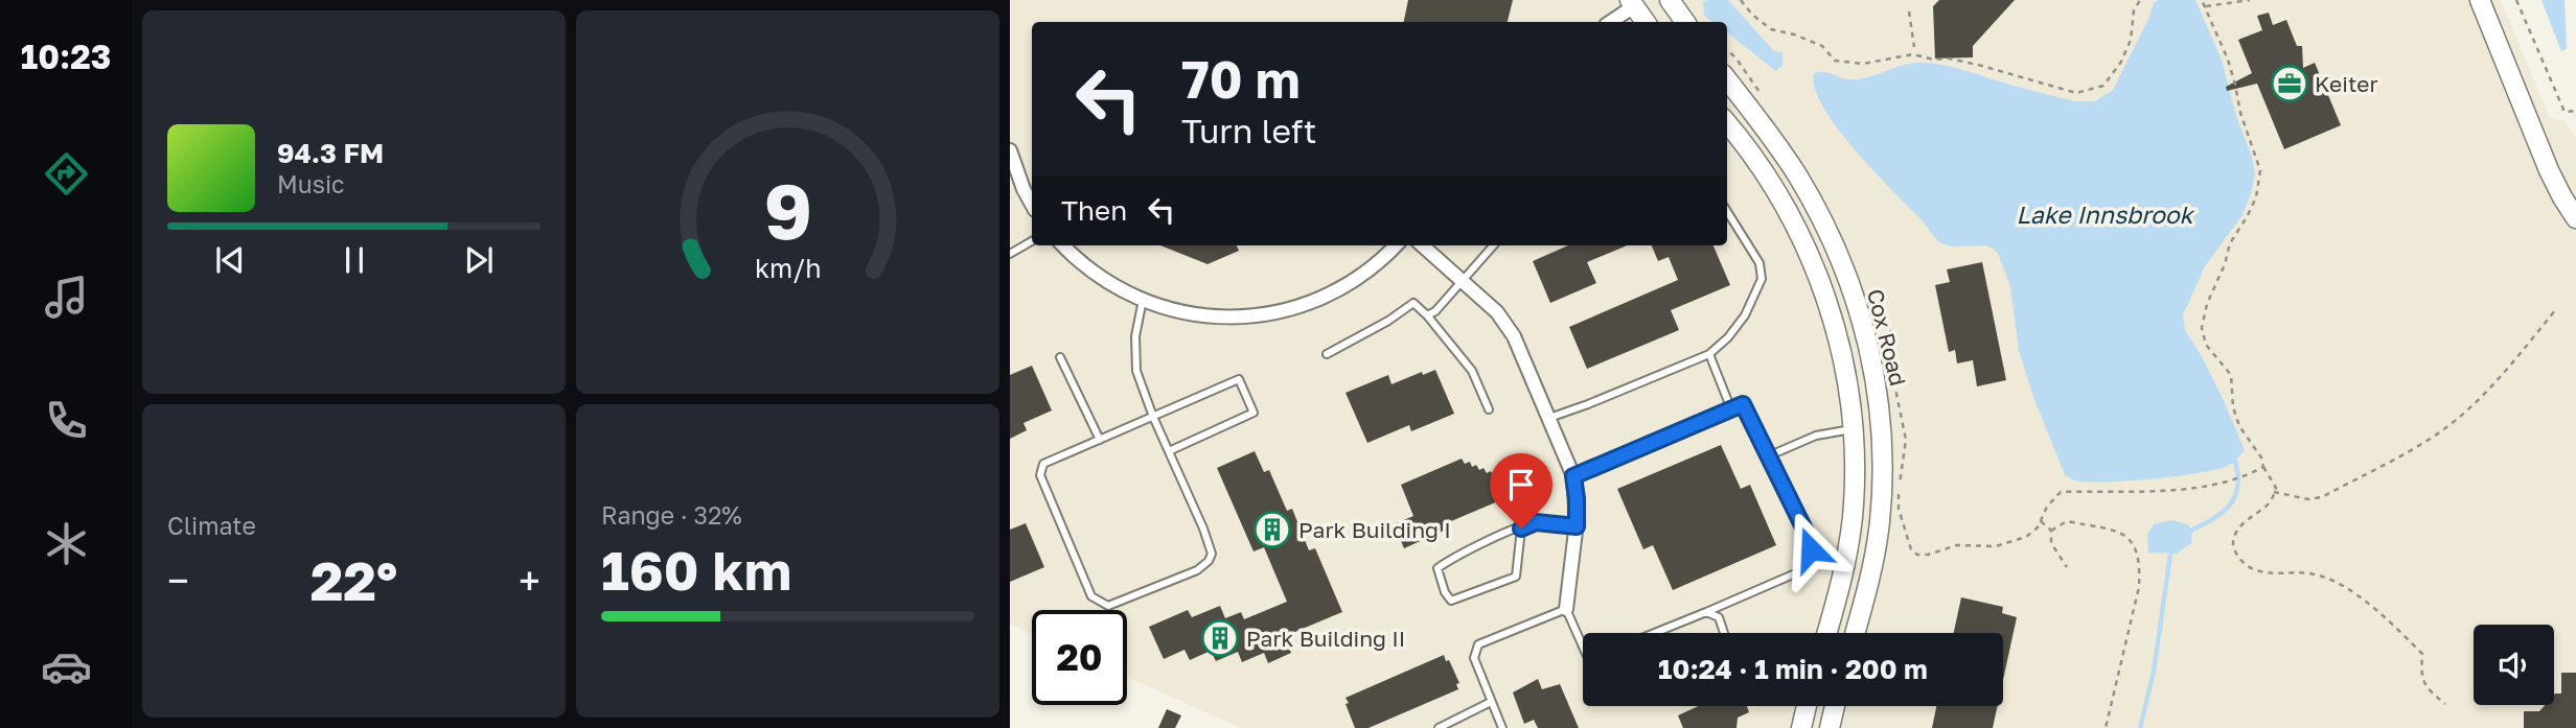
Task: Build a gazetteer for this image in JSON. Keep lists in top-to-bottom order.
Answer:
{
  "streets": {
    "main road": ["Cox Road"]
  },
  "water": ["Lake Innsbrook"],
  "places": {
    "office": ["Keiter"],
    "building": ["Park Building I", "Park Building II"]
  },
  "page": {
    "tabs": "10:23",
    "turn": ["70 m", "Turn left"],
    "song": ["94.3 FM", "Music"],
    "then": "Then",
    "tile": [
      "Climate",
      ["Range · 32%", "160 km"]
    ],
    "heat": ["−", "22°", "+"],
    "limit": "20",
    "trip": "10:24 · 1 min · 200 m",
    "gauge": ["9", "km/h"]
  }
}
